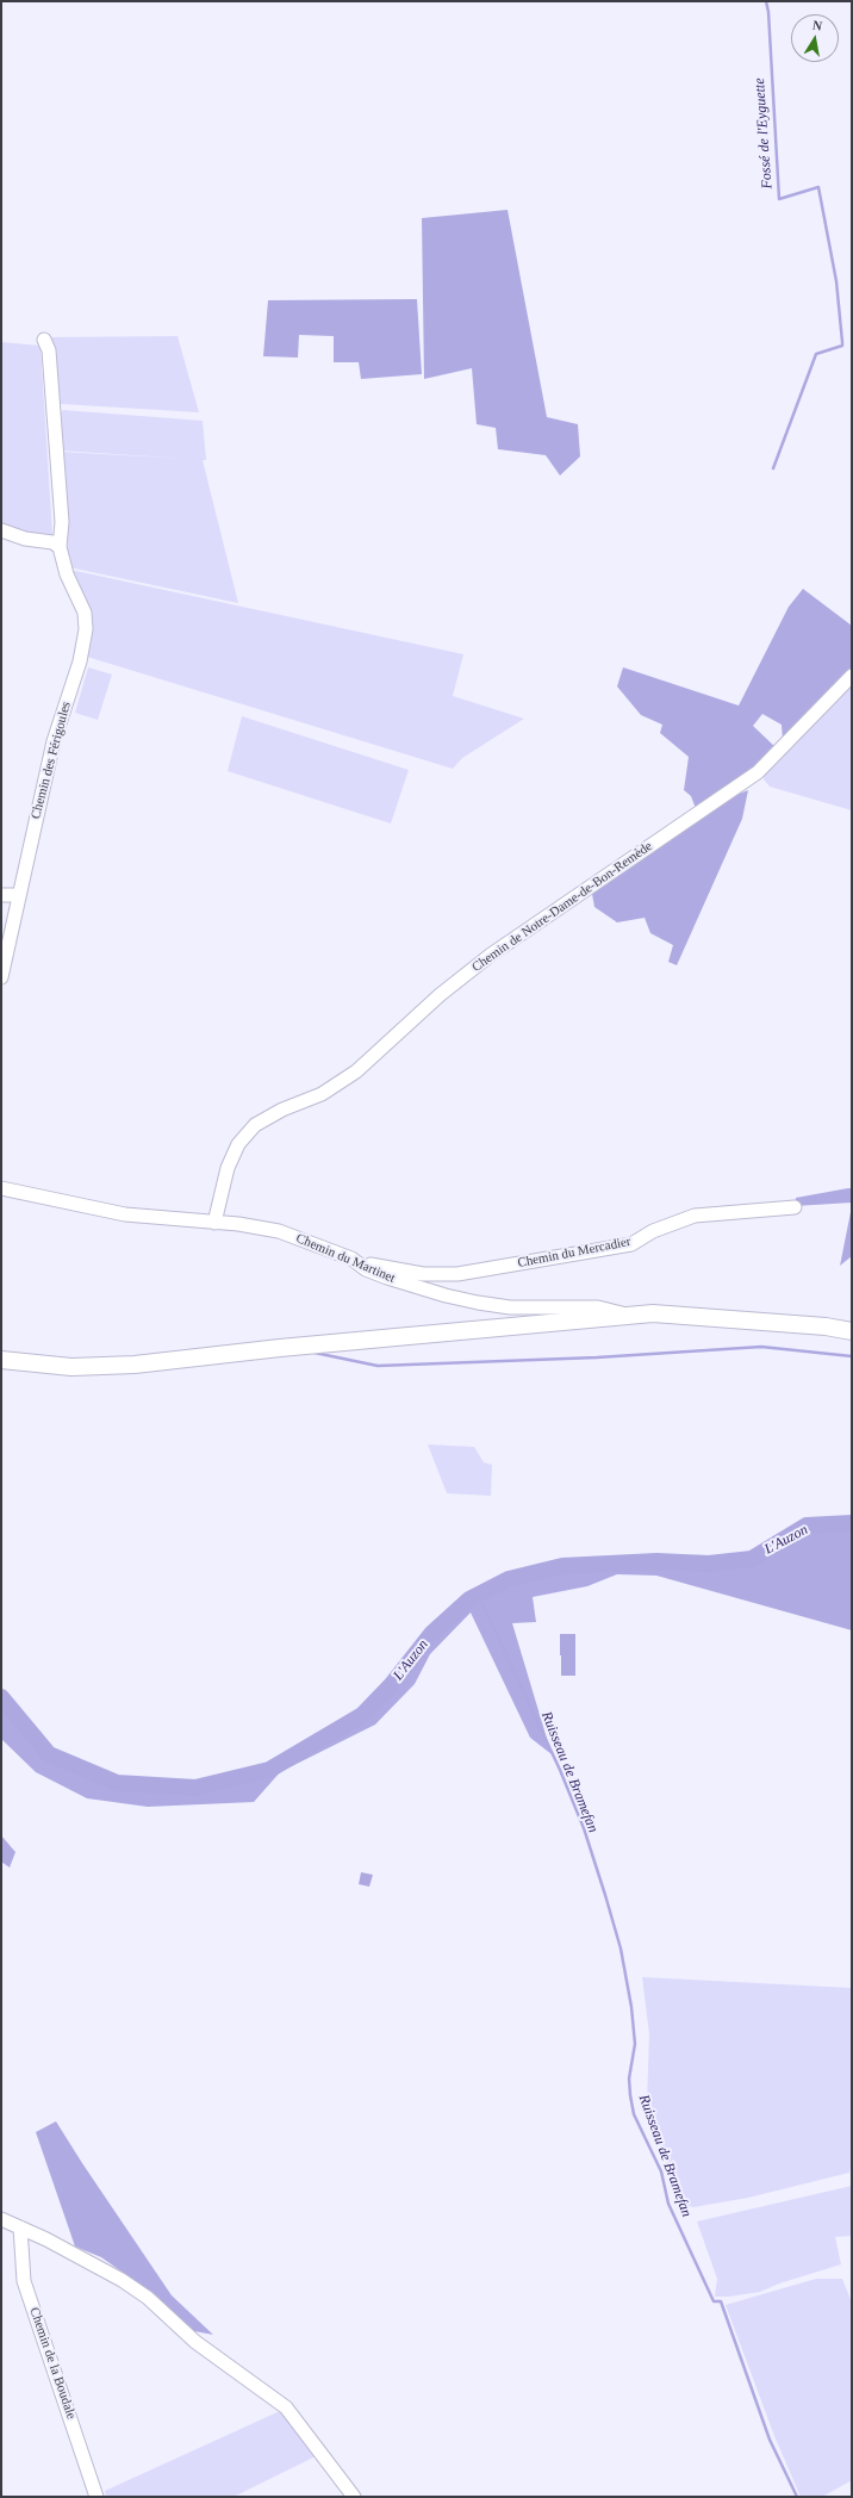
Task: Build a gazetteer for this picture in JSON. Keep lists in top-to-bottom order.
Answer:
{
  "streets": {
    "street": [
      "Chemin des Férigoules",
      "Chemin de Notre-Dame-de-Bon-Remède",
      "Chemin du Mercadier",
      "Chemin du Martinet",
      "Chemin de la Boudale"
    ]
  },
  "crossings": [
    ["Chemin de Notre-Dame-de-Bon-Remède", "Chemin du Martinet"],
    ["Chemin du Mercadier", "Chemin du Martinet"]
  ],
  "water": ["Fossé de l'Eyguette", "L'Auzon", "Ruisseau de Bramefan"],
  "north": "top"
}
